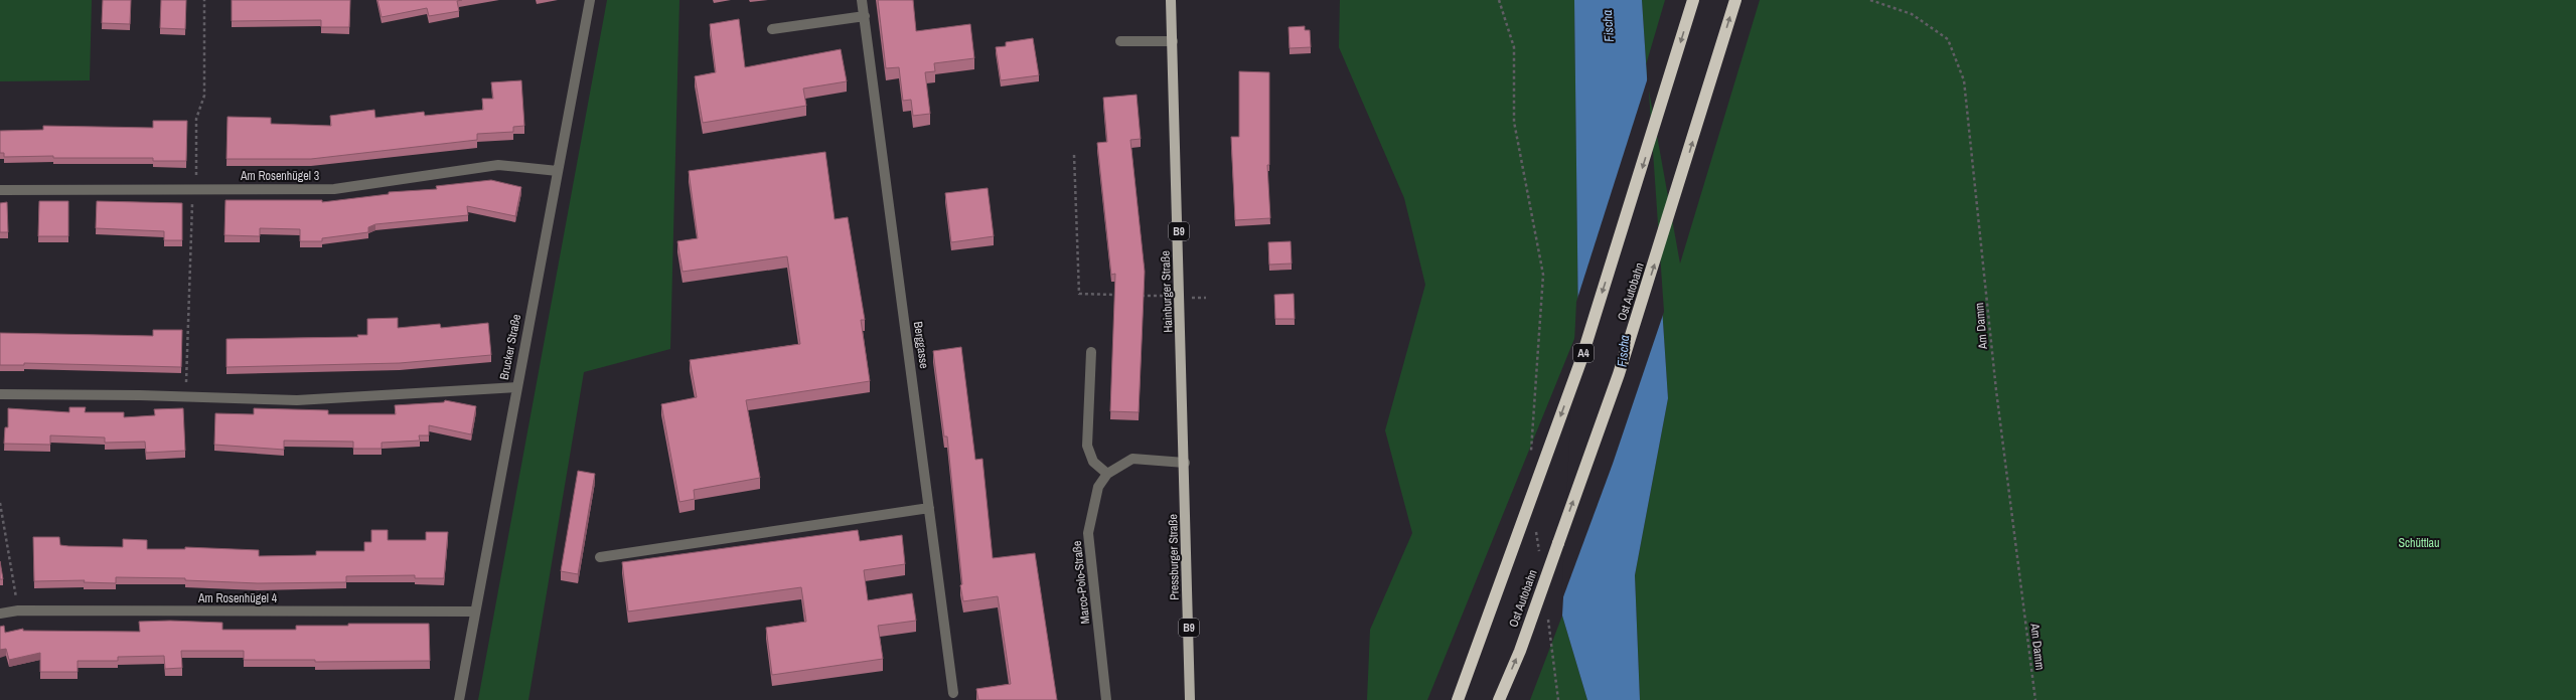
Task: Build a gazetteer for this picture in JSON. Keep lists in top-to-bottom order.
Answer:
{
  "streets": {
    "highway": ["Ost Autobahn", "A4"],
    "main road": ["B9", "Hainburger Straße", "Pressburger Straße"],
    "street": [
      "Am Rosenhügel 3",
      "Berggasse",
      "Brucker Straße",
      "Marco-Polo-Straße",
      "Am Rosenhügel 4"
    ],
    "path": ["Am Damm"]
  },
  "crossings": [
    ["Am Rosenhügel 3", "Brucker Straße"],
    ["Hainburger Straße", "Pressburger Straße"],
    ["Hainburger Straße", "Marco-Polo-Straße"],
    ["Brucker Straße", "Am Rosenhügel 4"],
    ["Pressburger Straße", "Marco-Polo-Straße"]
  ],
  "water": ["Fischa"],
  "parks": ["Schüttlau"]
}
